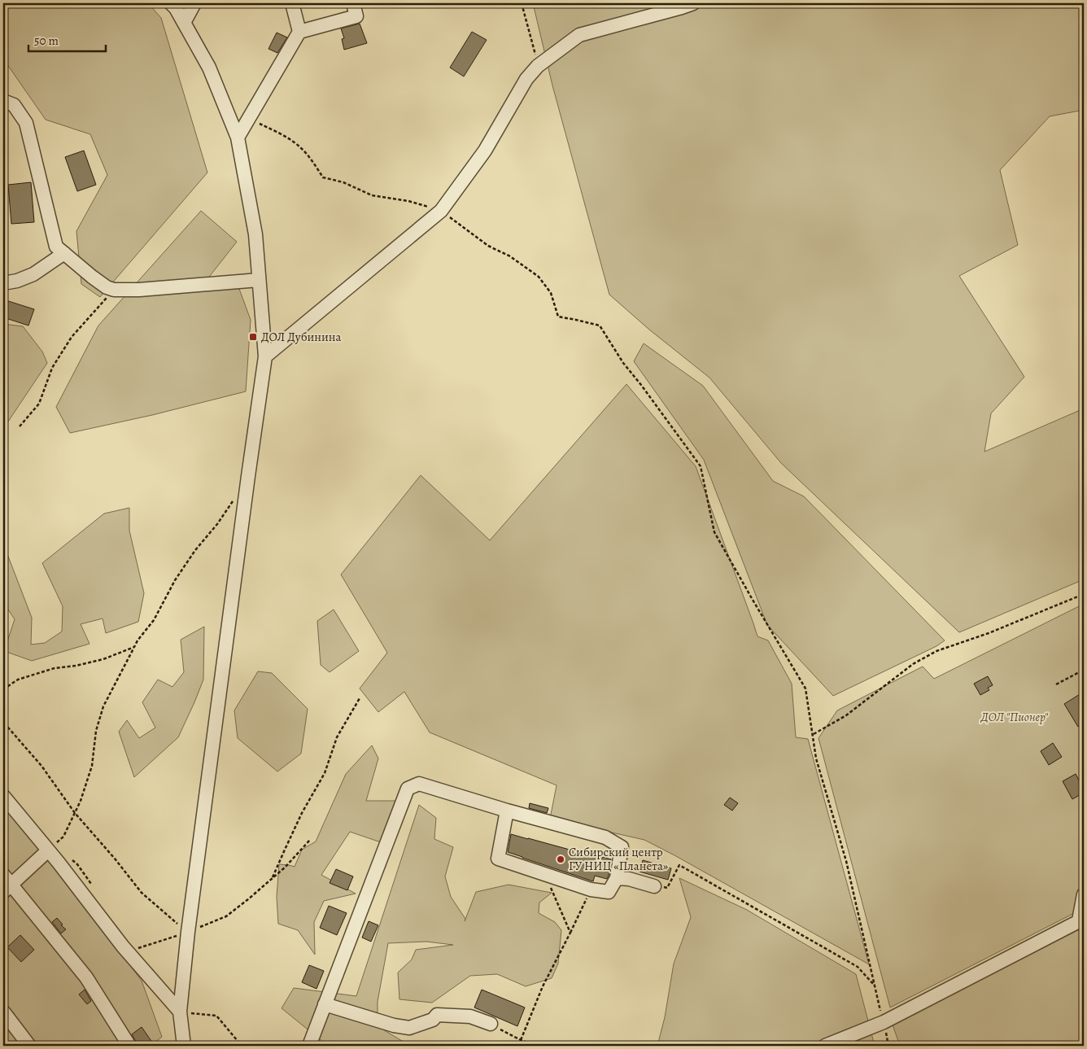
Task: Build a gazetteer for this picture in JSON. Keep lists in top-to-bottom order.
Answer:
{
  "parks": ["ДОЛ \"Пионер\""],
  "places": {
    "transit": ["ДОЛ Дубинина"],
    "other": ["Сибирский центр ГУ НИЦ «Планета»"]
  },
  "scale_bar": "50 m"
}
